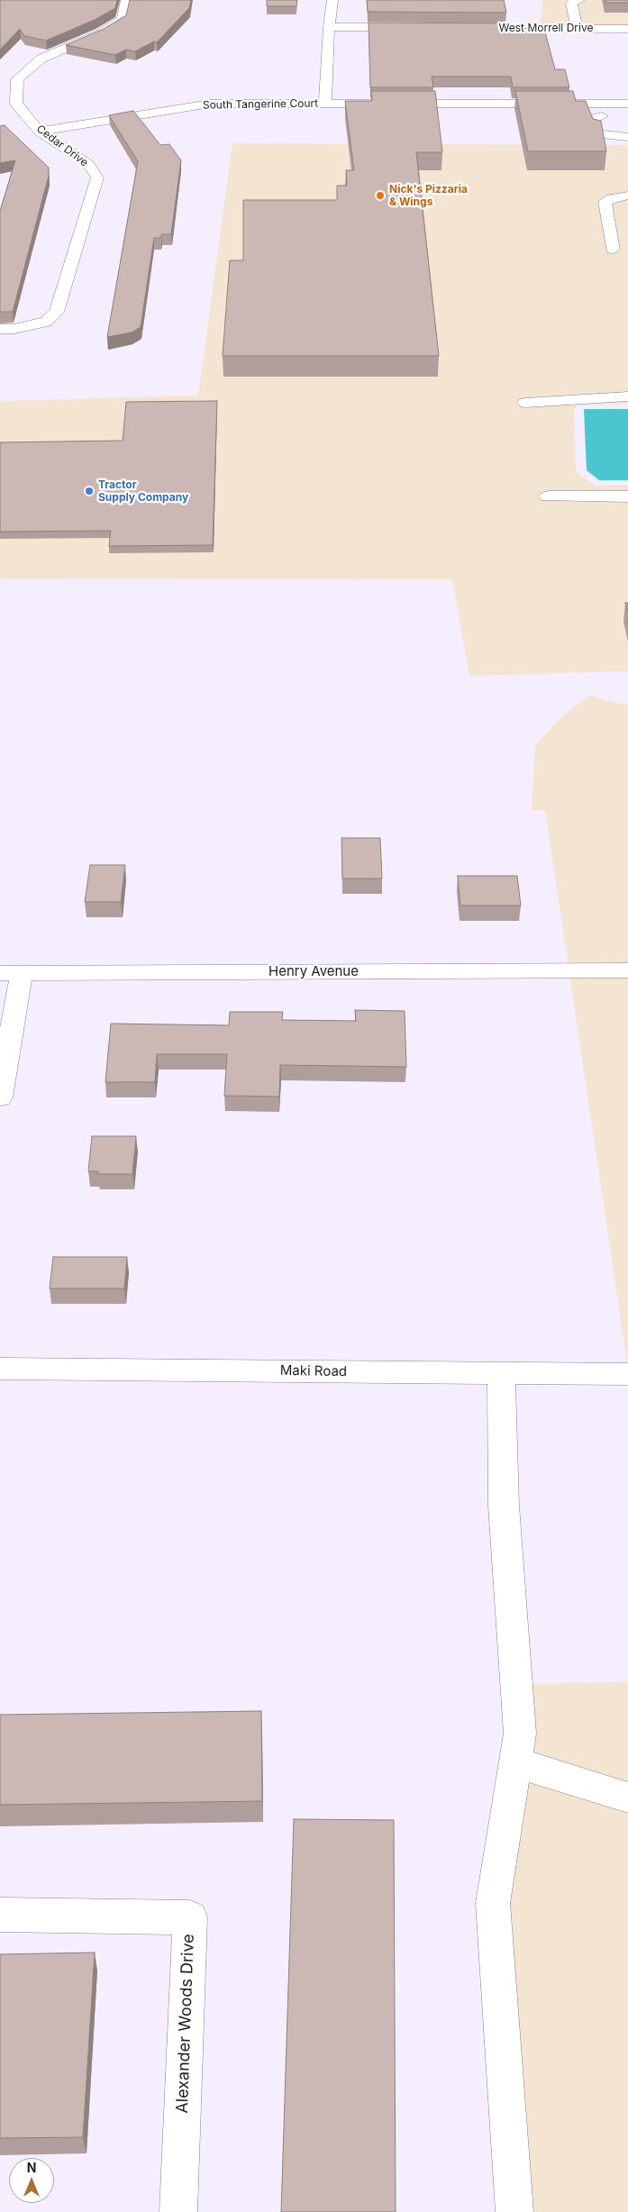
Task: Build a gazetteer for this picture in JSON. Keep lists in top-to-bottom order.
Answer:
{
  "streets": {
    "street": [
      "West Morrell Drive",
      "South Tangerine Court",
      "Cedar Drive",
      "Henry Avenue",
      "Maki Road",
      "Alexander Woods Drive"
    ]
  },
  "crossings": [
    ["South Tangerine Court", "Cedar Drive"]
  ],
  "places": ["Nick's Pizzaria & Wings", "Tractor Supply Company"],
  "north": "top"
}
